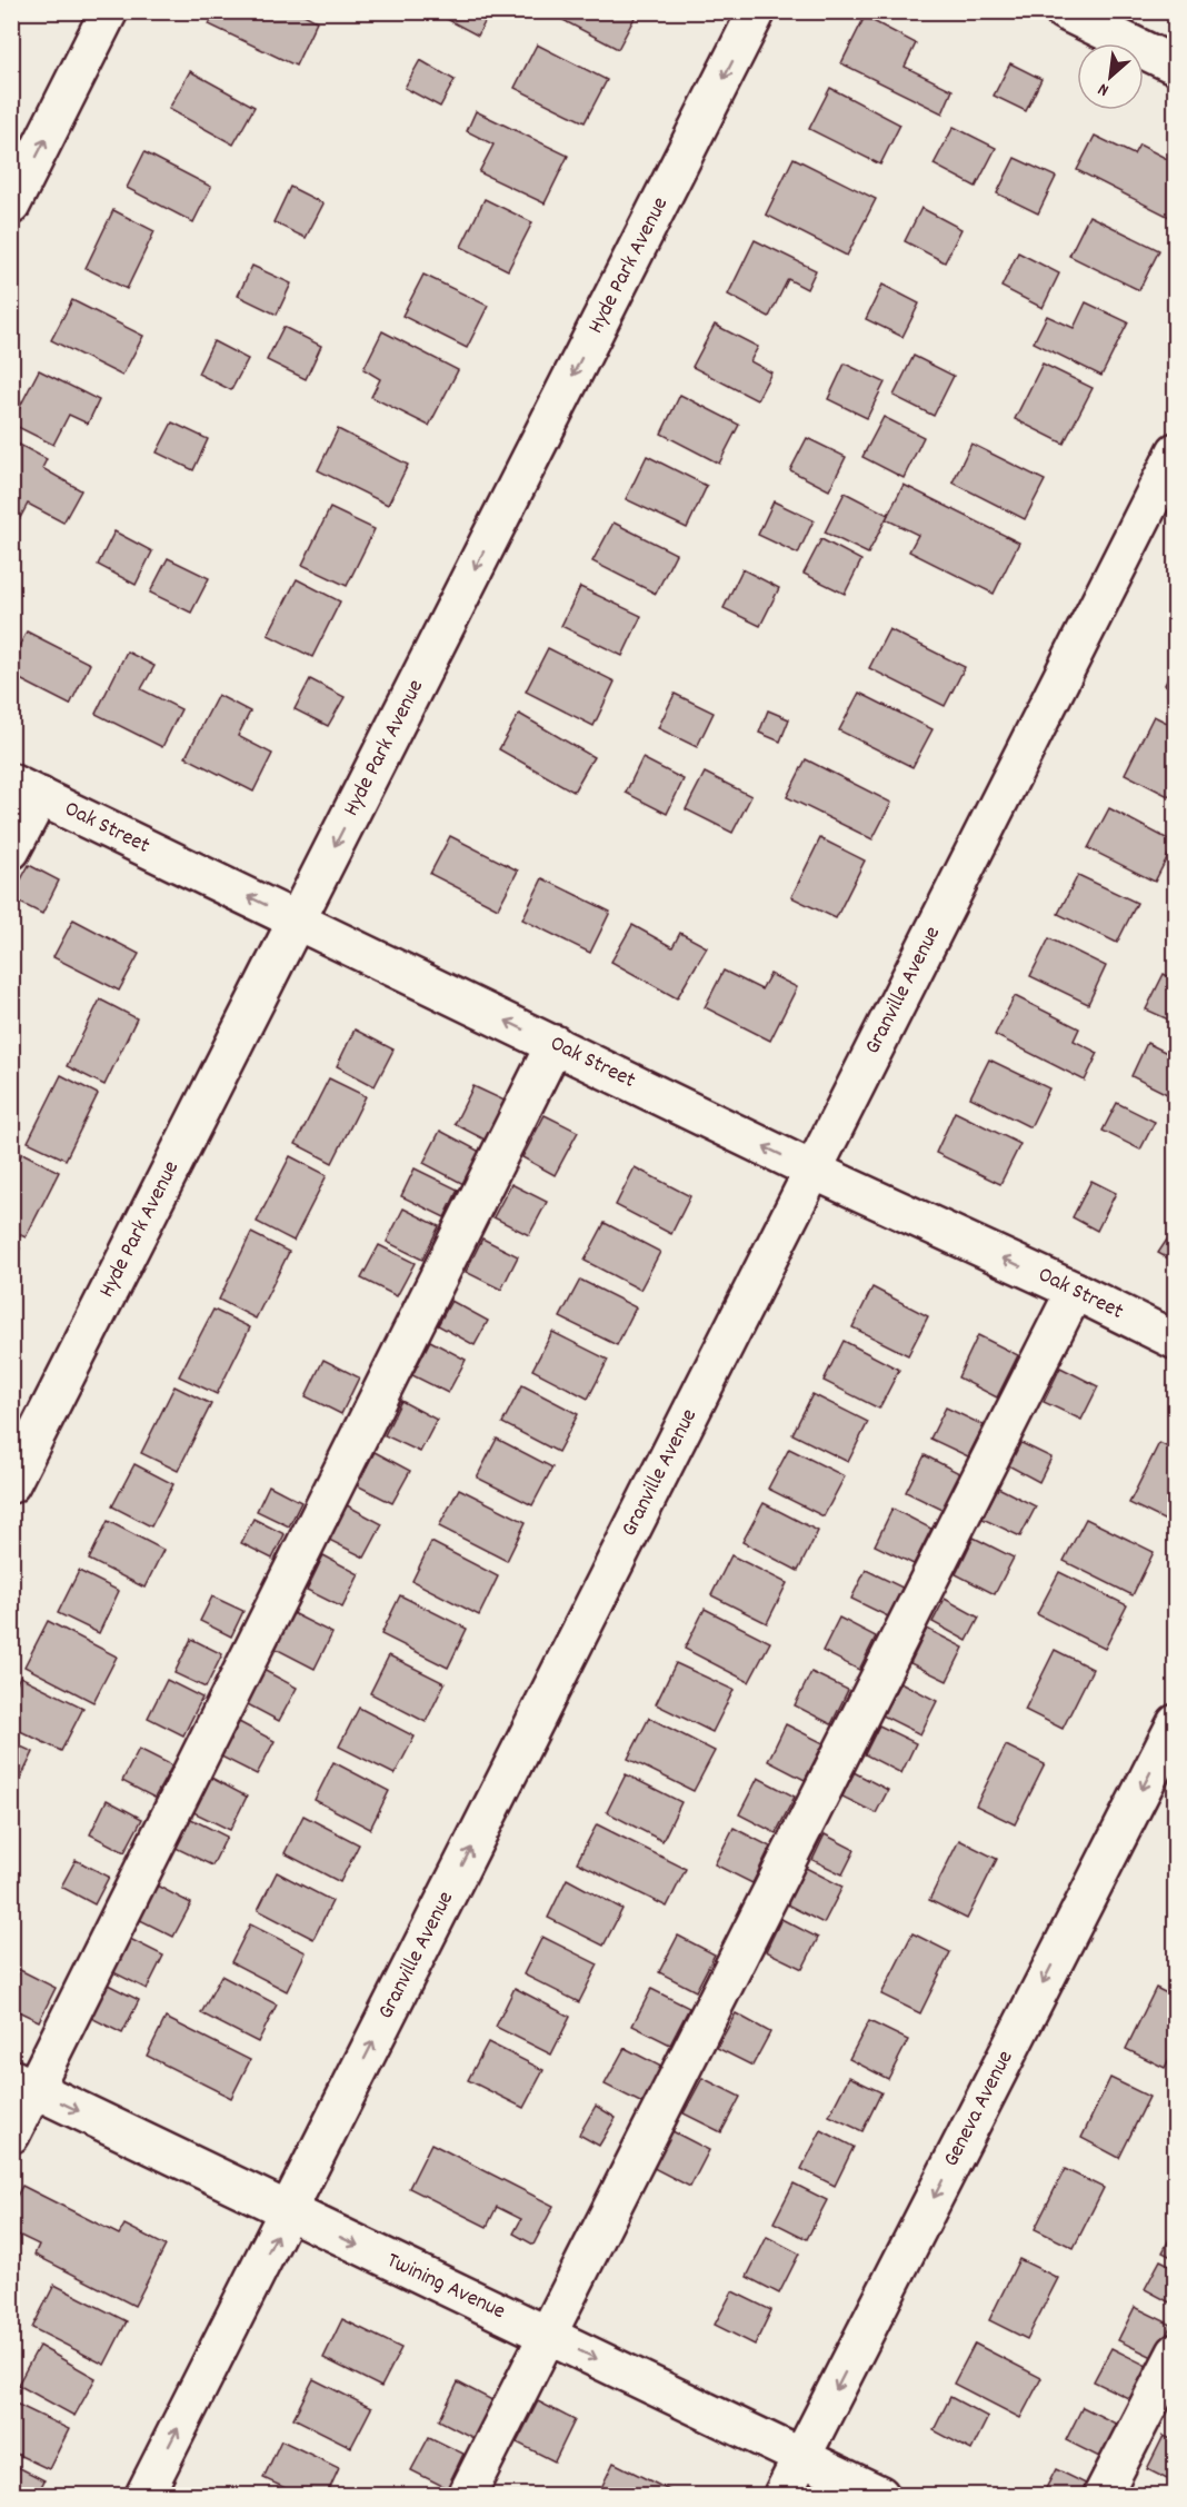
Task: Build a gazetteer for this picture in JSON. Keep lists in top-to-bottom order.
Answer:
{
  "streets": {
    "street": [
      "Hyde Park Avenue",
      "Oak Street",
      "Granville Avenue",
      "Geneva Avenue",
      "Twining Avenue"
    ]
  },
  "crossings": [
    ["Hyde Park Avenue", "Oak Street"],
    ["Oak Street", "Granville Avenue"],
    ["Granville Avenue", "Twining Avenue"],
    ["Geneva Avenue", "Twining Avenue"]
  ],
  "one_way": ["Hyde Park Avenue", "Oak Street", "Twining Avenue"],
  "north": "bottom left"
}
